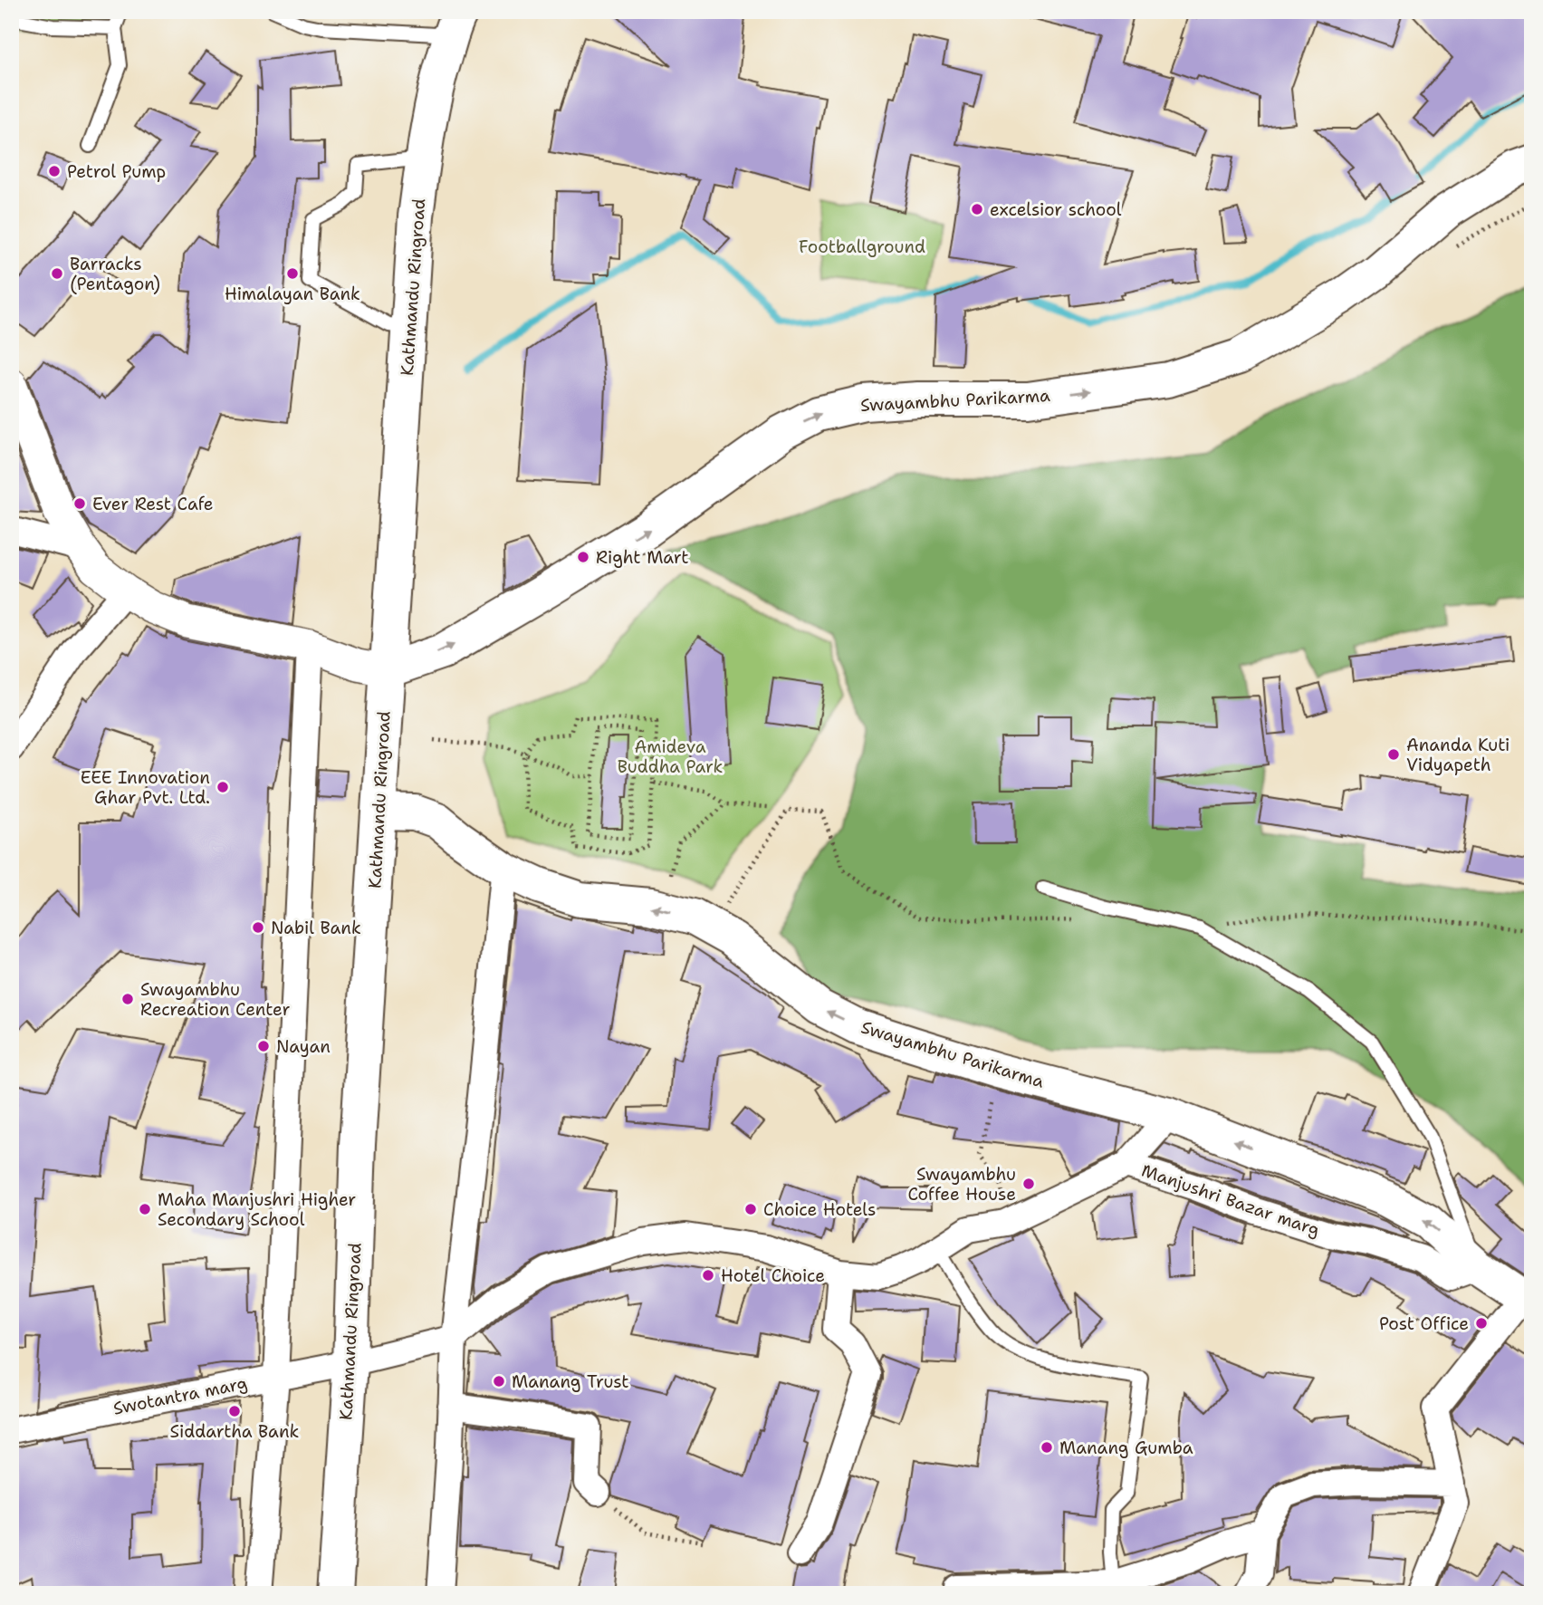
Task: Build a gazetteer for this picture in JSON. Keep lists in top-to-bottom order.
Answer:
{
  "streets": {
    "main road": ["Kathmandu Ringroad", "Swayambhu Parikarma"],
    "street": ["Manjushri Bazar marg", "Swotantra marg"]
  },
  "crossings": [
    ["Kathmandu Ringroad", "Swayambhu Parikarma"],
    ["Kathmandu Ringroad", "Manjushri Bazar marg"],
    ["Kathmandu Ringroad", "Swotantra marg"],
    ["Swayambhu Parikarma", "Manjushri Bazar marg"],
    ["Manjushri Bazar marg", "Swotantra marg"]
  ],
  "parks": ["Footballground", "Amideva Buddha Park"],
  "places": [
    "Petrol Pump",
    "excelsior school",
    "Barracks (Pentagon)",
    "Himalayan Bank",
    "Ever Rest Cafe",
    "Right Mart",
    "Ananda Kuti Vidyapeth",
    "EEE Innovation Ghar Pvt. Ltd.",
    "Nabil Bank",
    "Swayambhu Recreation Center",
    "Nayan",
    "Swayambhu Coffee House",
    "Maha Manjushri Higher Secondary School",
    "Choice Hotels",
    "Hotel Choice",
    "Post Office",
    "Manang Trust",
    "Siddartha Bank",
    "Manang Gumba"
  ]
}
